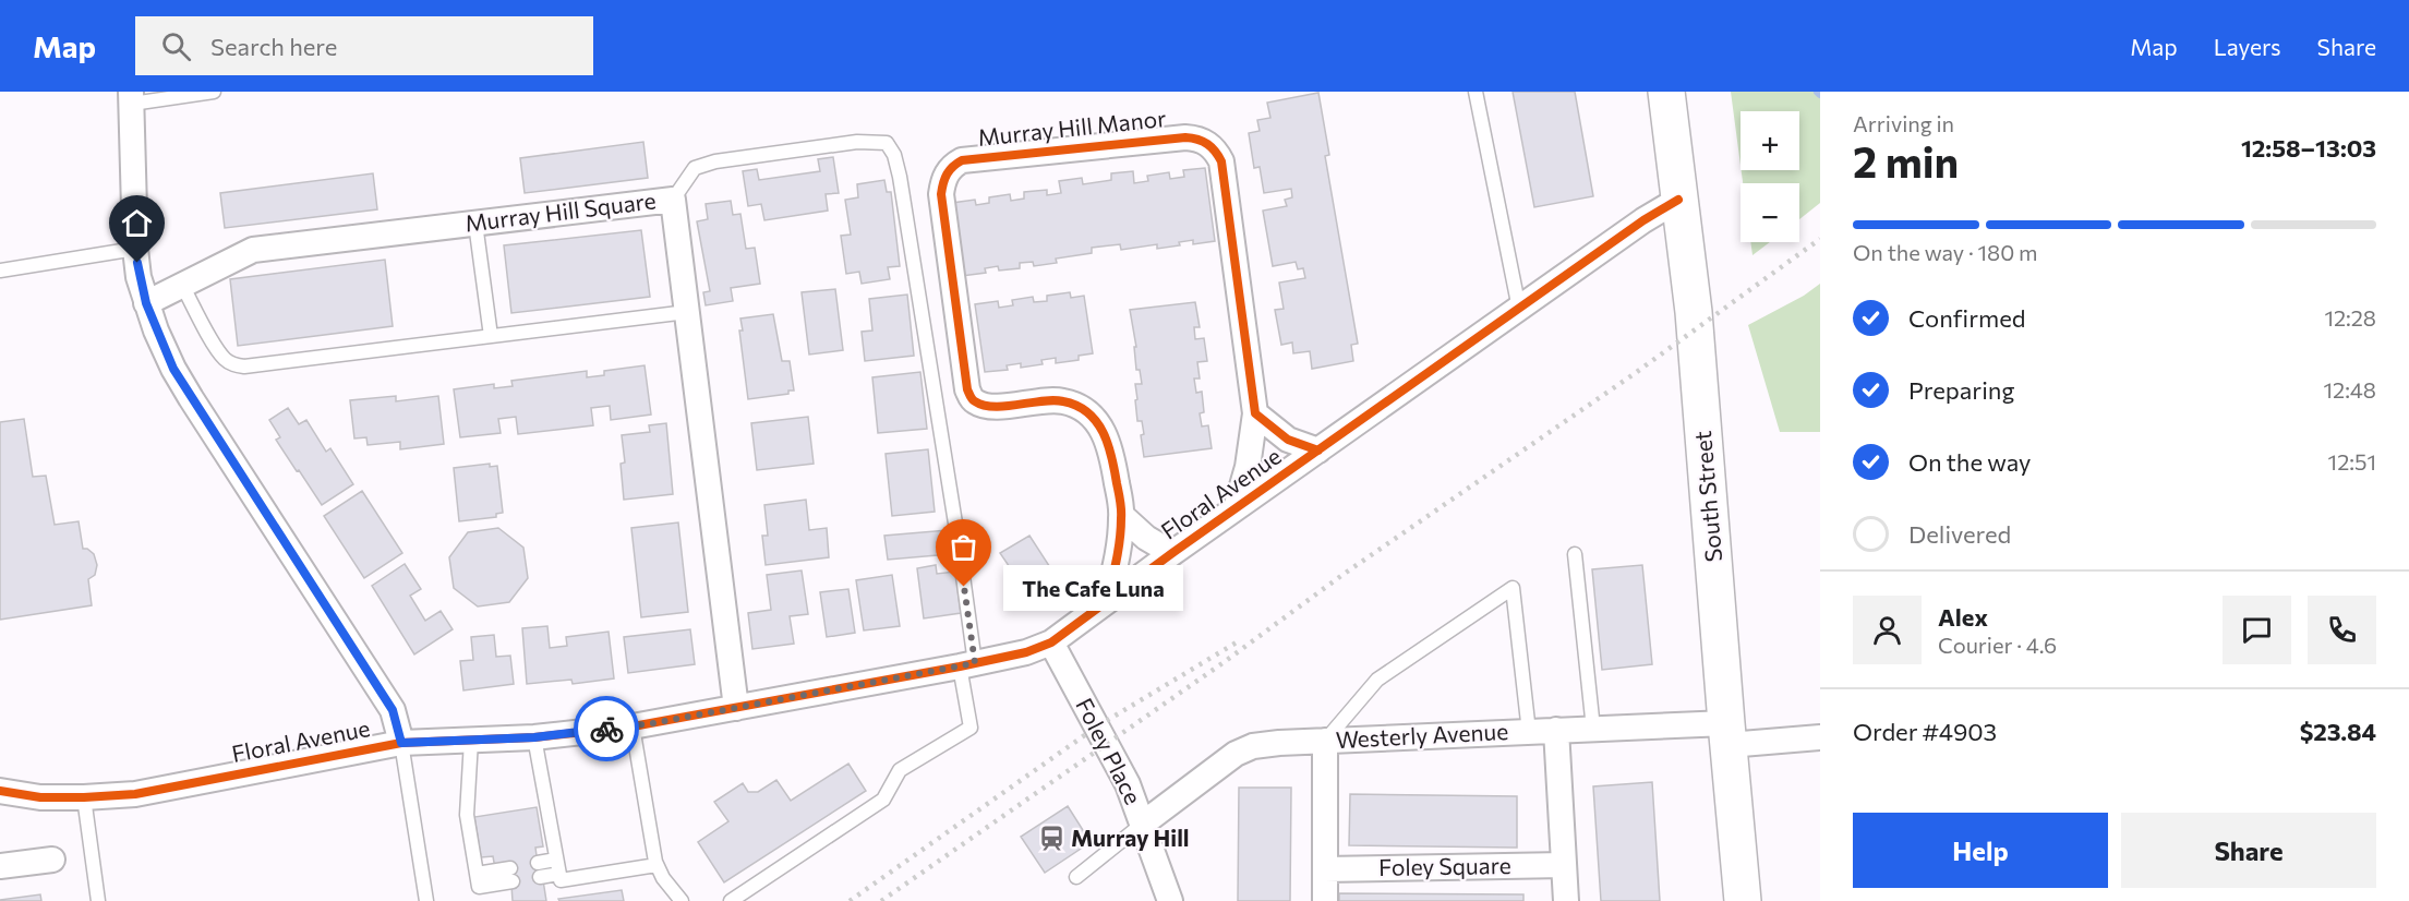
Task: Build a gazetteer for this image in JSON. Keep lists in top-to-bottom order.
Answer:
{
  "streets": {
    "street": [
      "Murray Hill Manor",
      "Murray Hill Square",
      "Floral Avenue",
      "South Street",
      "Westerly Avenue",
      "Foley Place",
      "Foley Square"
    ]
  },
  "crossings": [
    ["Murray Hill Manor", "Floral Avenue"],
    ["Murray Hill Square", "Floral Avenue"],
    ["Floral Avenue", "South Street"],
    ["Floral Avenue", "Foley Place"],
    ["South Street", "Westerly Avenue"],
    ["Westerly Avenue", "Foley Place"]
  ],
  "places": {
    "other": ["The Cafe Luna"],
    "station": ["Murray Hill"]
  },
  "page": {
    "header": "Map",
    "search": "Search here",
    "nav": ["Map", "Layers", "Share"],
    "heading": ["2 min", "Arriving in", "12:58–13:03"],
    "panel": [
      "Alex",
      "Courier · 4.6",
      "Order #4903",
      "$23.84"
    ],
    "map_buttons": ["+", "−"],
    "bar": "On the way · 180 m",
    "list": [
      ["Confirmed", "12:28"],
      ["Preparing", "12:48"],
      ["On the way", "12:51"],
      "Delivered"
    ],
    "bubble": "The Cafe Luna",
    "buttons": ["Help", "Share"]
  }
}
